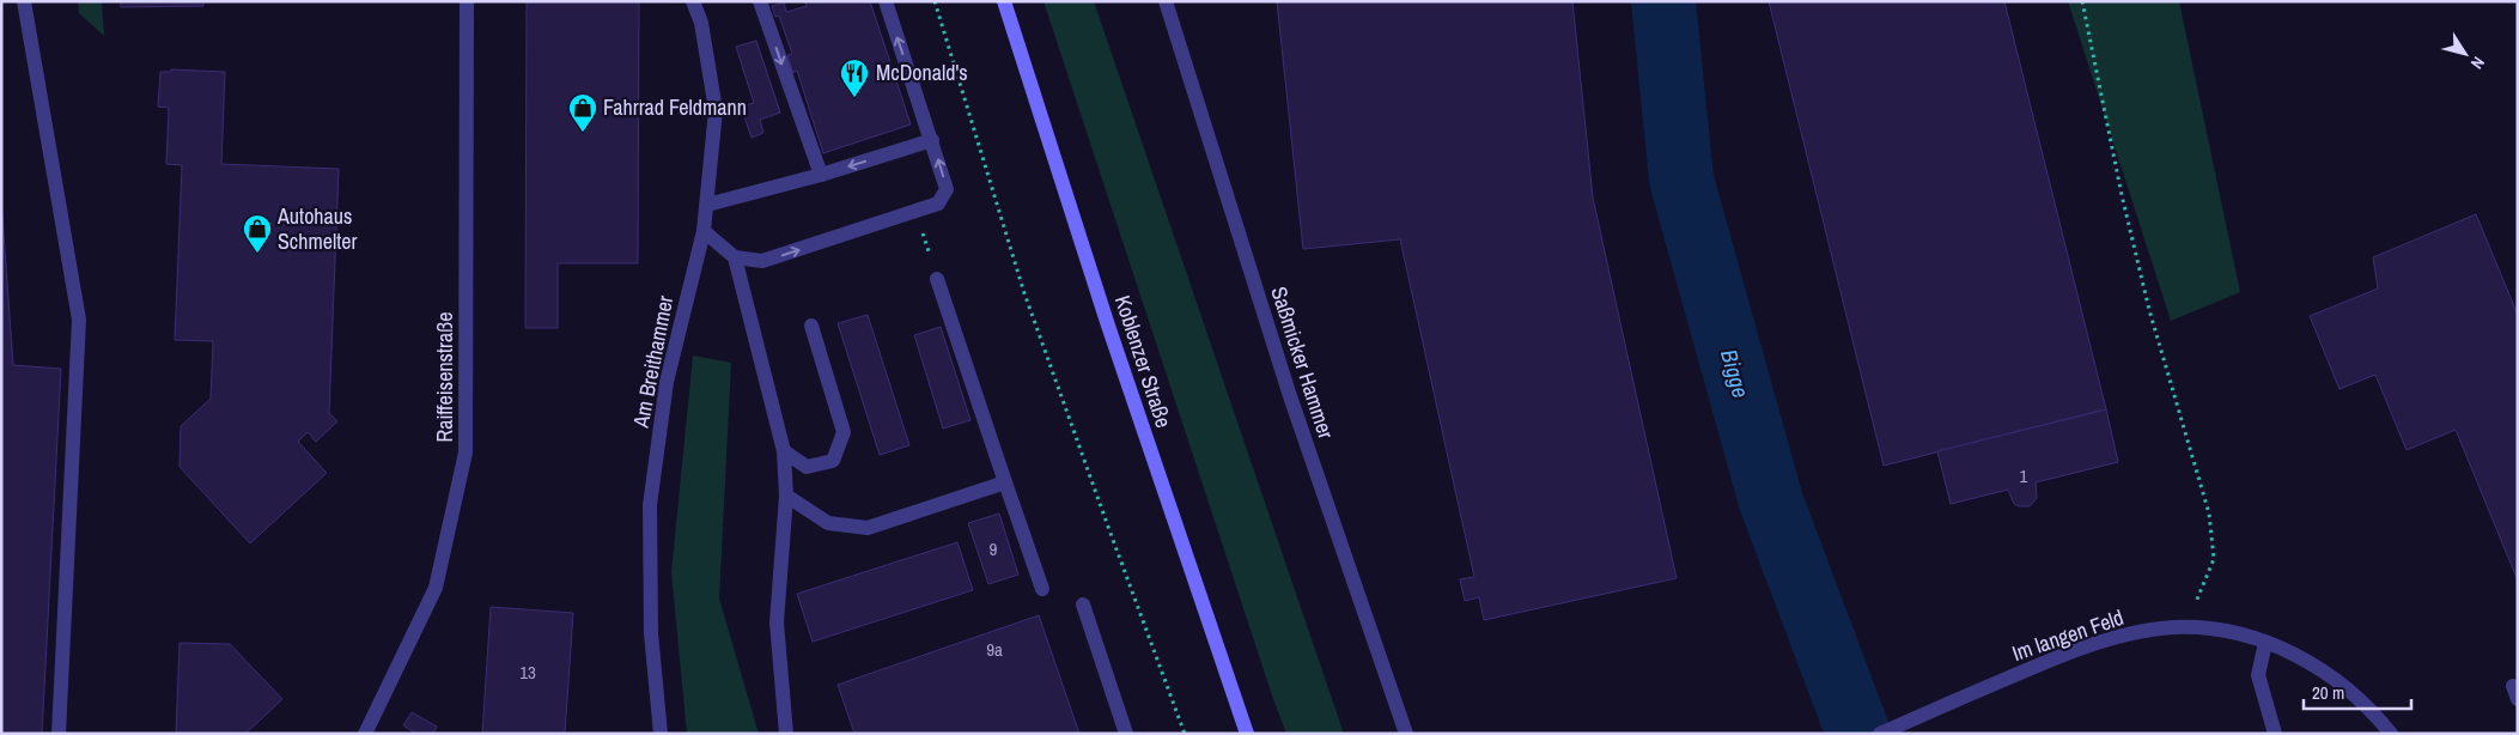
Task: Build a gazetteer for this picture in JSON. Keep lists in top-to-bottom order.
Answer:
{
  "streets": {
    "main road": ["Koblenzer Straße"],
    "street": [
      "Am Breithammer",
      "Saßmicker Hammer",
      "Raiffeisenstraße",
      "Im langen Feld"
    ]
  },
  "water": ["Bigge"],
  "places": {
    "restaurant": ["McDonald's"],
    "shop": ["Fahrrad Feldmann", "Autohaus Schmelter"]
  },
  "house_numbers": [
    "1",
    "9",
    "9a",
    "13"
  ],
  "scale_bar": "20 m",
  "north": "bottom right"
}
